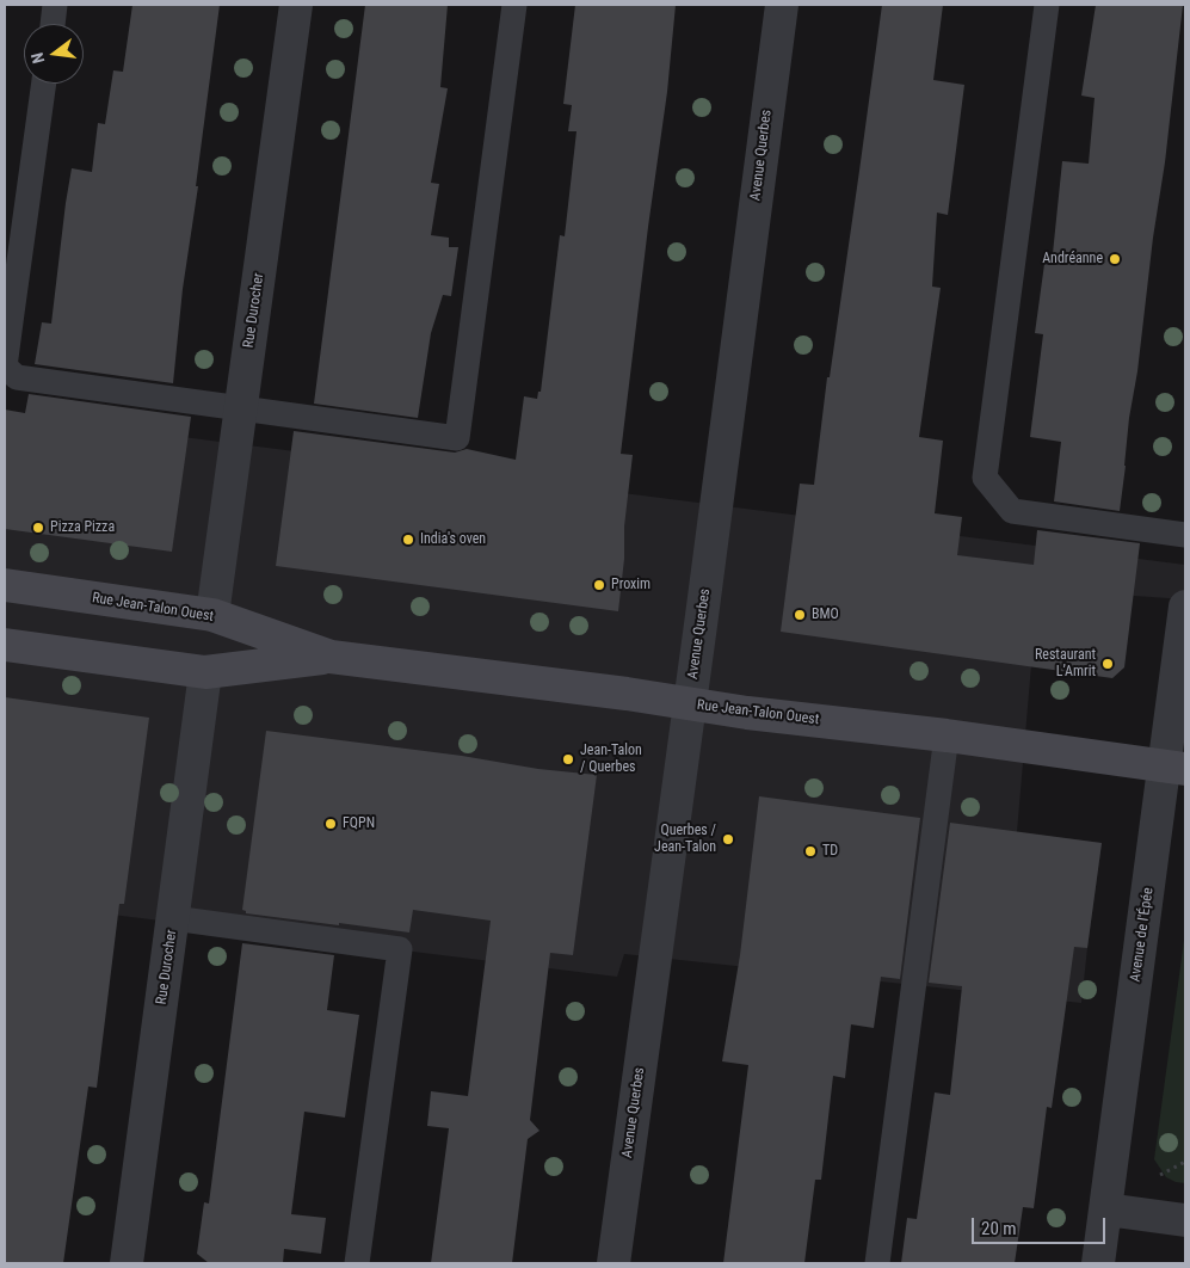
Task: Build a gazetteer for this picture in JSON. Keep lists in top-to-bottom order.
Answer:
{
  "streets": {
    "main road": ["Rue Jean-Talon Ouest"],
    "street": ["Avenue Querbes", "Rue Durocher", "Avenue de l'Épée"]
  },
  "crossings": [
    ["Avenue Querbes", "Rue Jean-Talon Ouest"],
    ["Rue Durocher", "Rue Jean-Talon Ouest"],
    ["Rue Jean-Talon Ouest", "Avenue de l'Épée"]
  ],
  "places": [
    "Andréanne",
    "Pizza Pizza",
    "India's oven",
    "Proxim",
    "BMO",
    "Restaurant L’Amrit",
    "Jean-Talon / Querbes",
    "FQPN",
    "Querbes / Jean-Talon",
    "TD"
  ],
  "scale_bar": "20 m",
  "north": "left"
}
